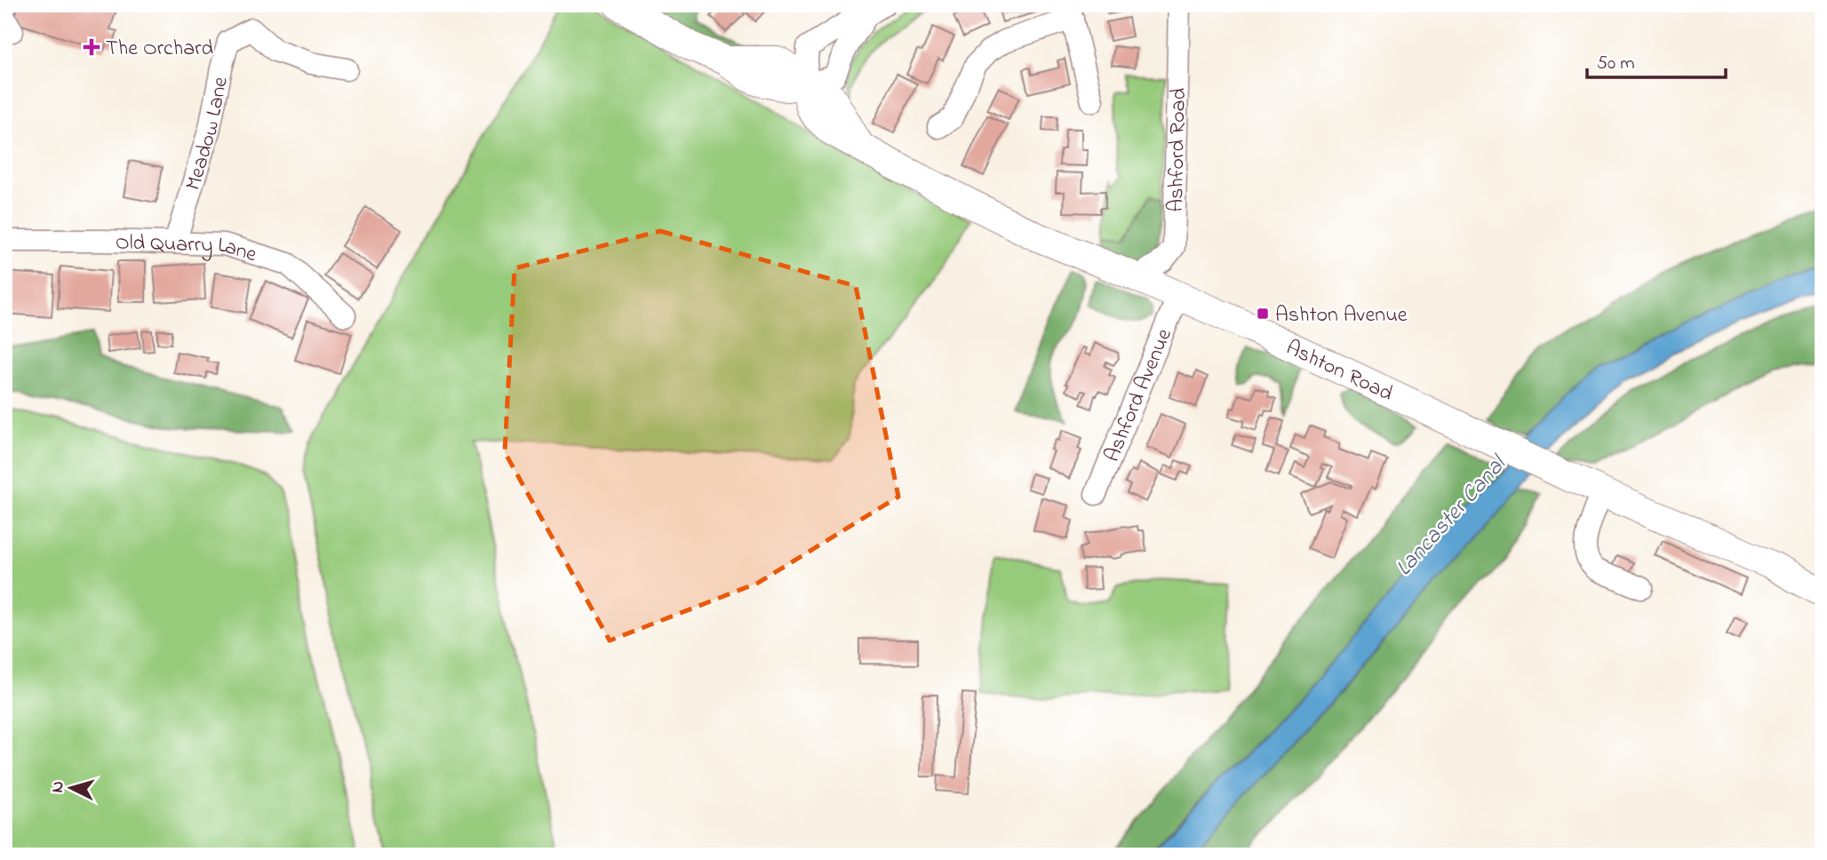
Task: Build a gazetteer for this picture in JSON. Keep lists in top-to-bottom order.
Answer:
{
  "streets": {
    "main road": ["Ashton Road"],
    "street": [
      "Meadow Lane",
      "Ashford Road",
      "Old Quarry Lane",
      "Ashford Avenue"
    ]
  },
  "crossings": [
    ["Meadow Lane", "Old Quarry Lane"],
    ["Ashford Road", "Ashton Road"],
    ["Ashton Road", "Ashford Avenue"]
  ],
  "water": ["Lancaster Canal"],
  "places": {
    "health": ["The Orchard"],
    "transit": ["Ashton Avenue"]
  },
  "scale_bar": "50 m",
  "north": "left"
}
